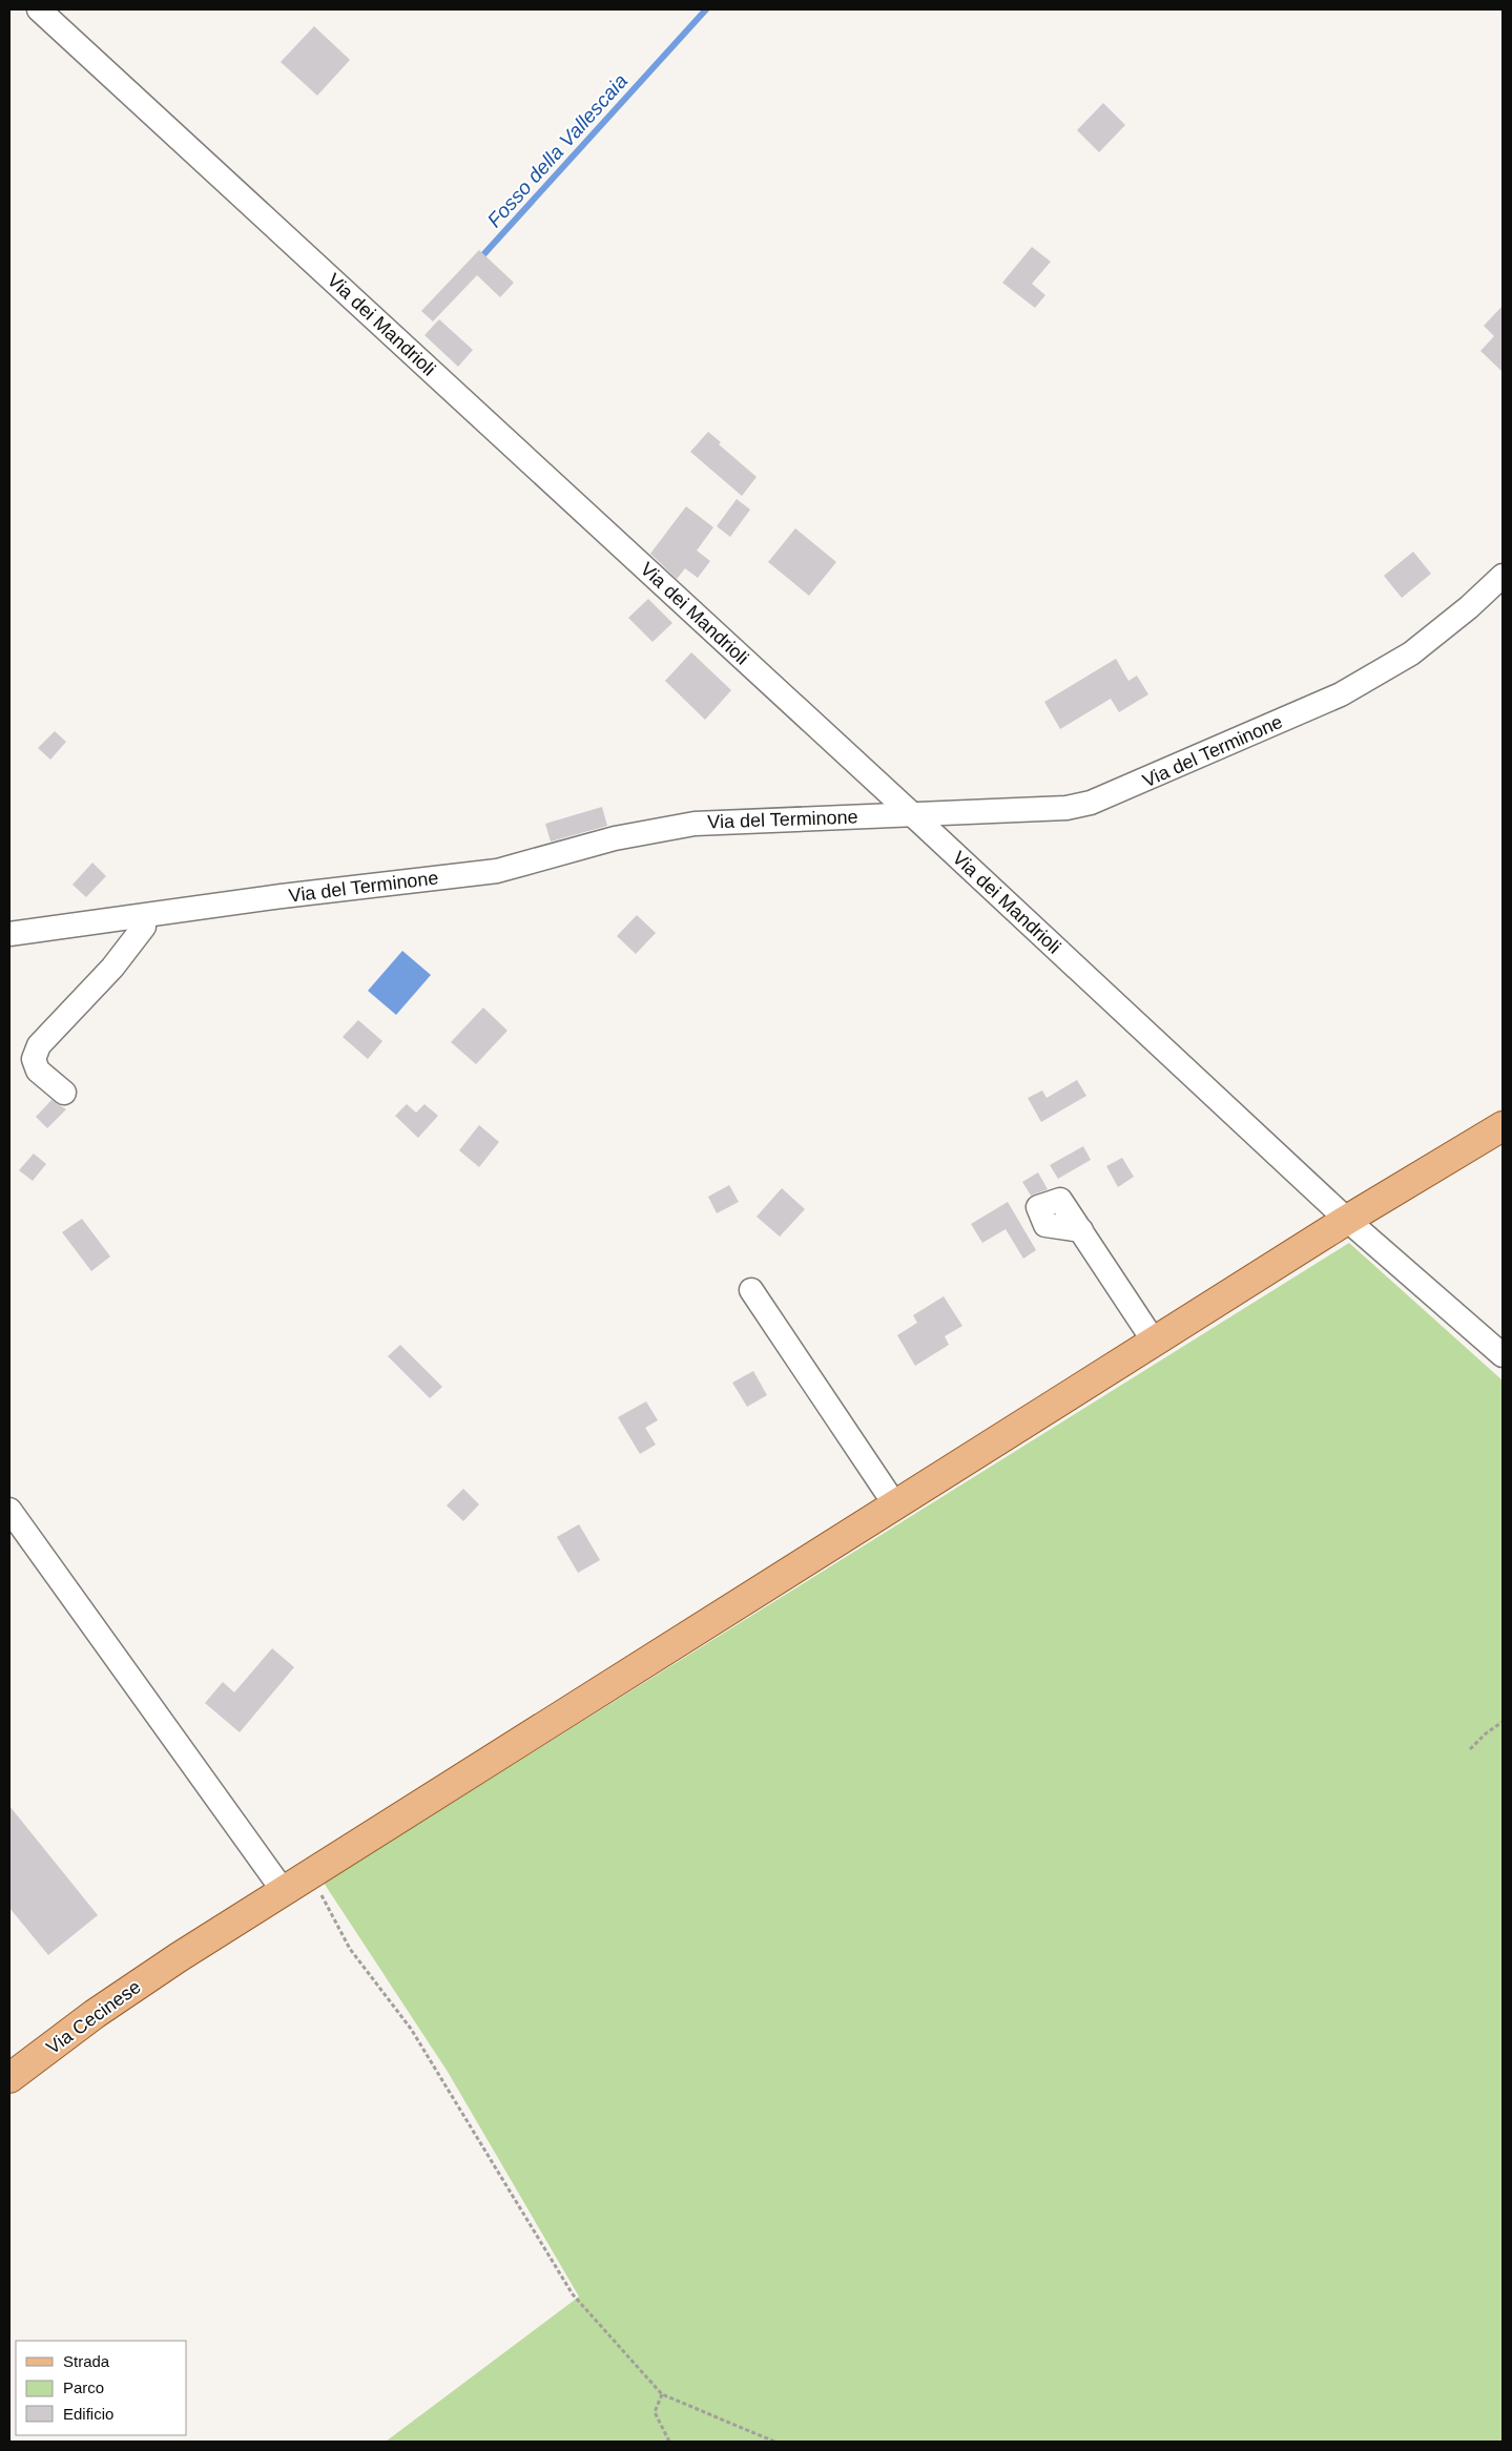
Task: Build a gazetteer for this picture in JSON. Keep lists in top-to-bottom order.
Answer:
{
  "streets": {
    "main road": ["Via Cecinese"],
    "street": ["Via dei Mandrioli", "Via del Terminone"]
  },
  "crossings": [
    ["Via dei Mandrioli", "Via del Terminone"],
    ["Via dei Mandrioli", "Via Cecinese"]
  ],
  "water": ["Fosso della Vallescaia"],
  "legend": ["Strada", "Parco", "Edificio"]
}
